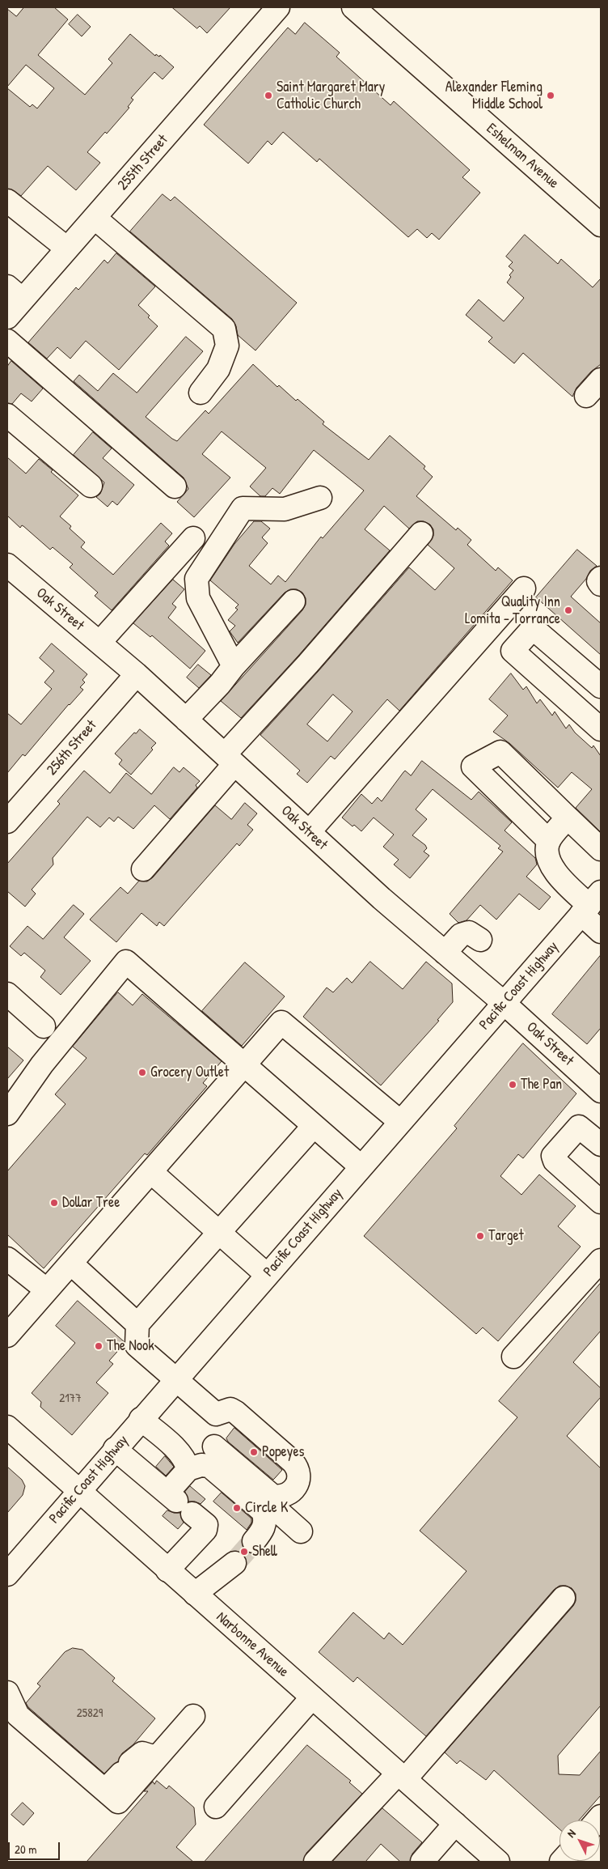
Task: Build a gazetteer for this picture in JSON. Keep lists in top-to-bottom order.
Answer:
{
  "streets": {
    "main road": [
      "Eshelman Avenue",
      "255th Street",
      "Oak Street",
      "256th Street",
      "Pacific Coast Highway",
      "Narbonne Avenue"
    ]
  },
  "crossings": [
    ["Oak Street", "256th Street"],
    ["Oak Street", "Pacific Coast Highway"],
    ["Pacific Coast Highway", "Narbonne Avenue"]
  ],
  "places": [
    "Saint Margaret Mary Catholic Church",
    "Alexander Fleming Middle School",
    "Quality Inn Lomita - Torrance",
    "Grocery Outlet",
    "The Pan",
    "Dollar Tree",
    "Target",
    "The Nook",
    "Popeyes",
    "Circle K",
    "Shell"
  ],
  "house_numbers": ["2177", "25829"],
  "scale_bar": "20 m",
  "north": "top left"
}
